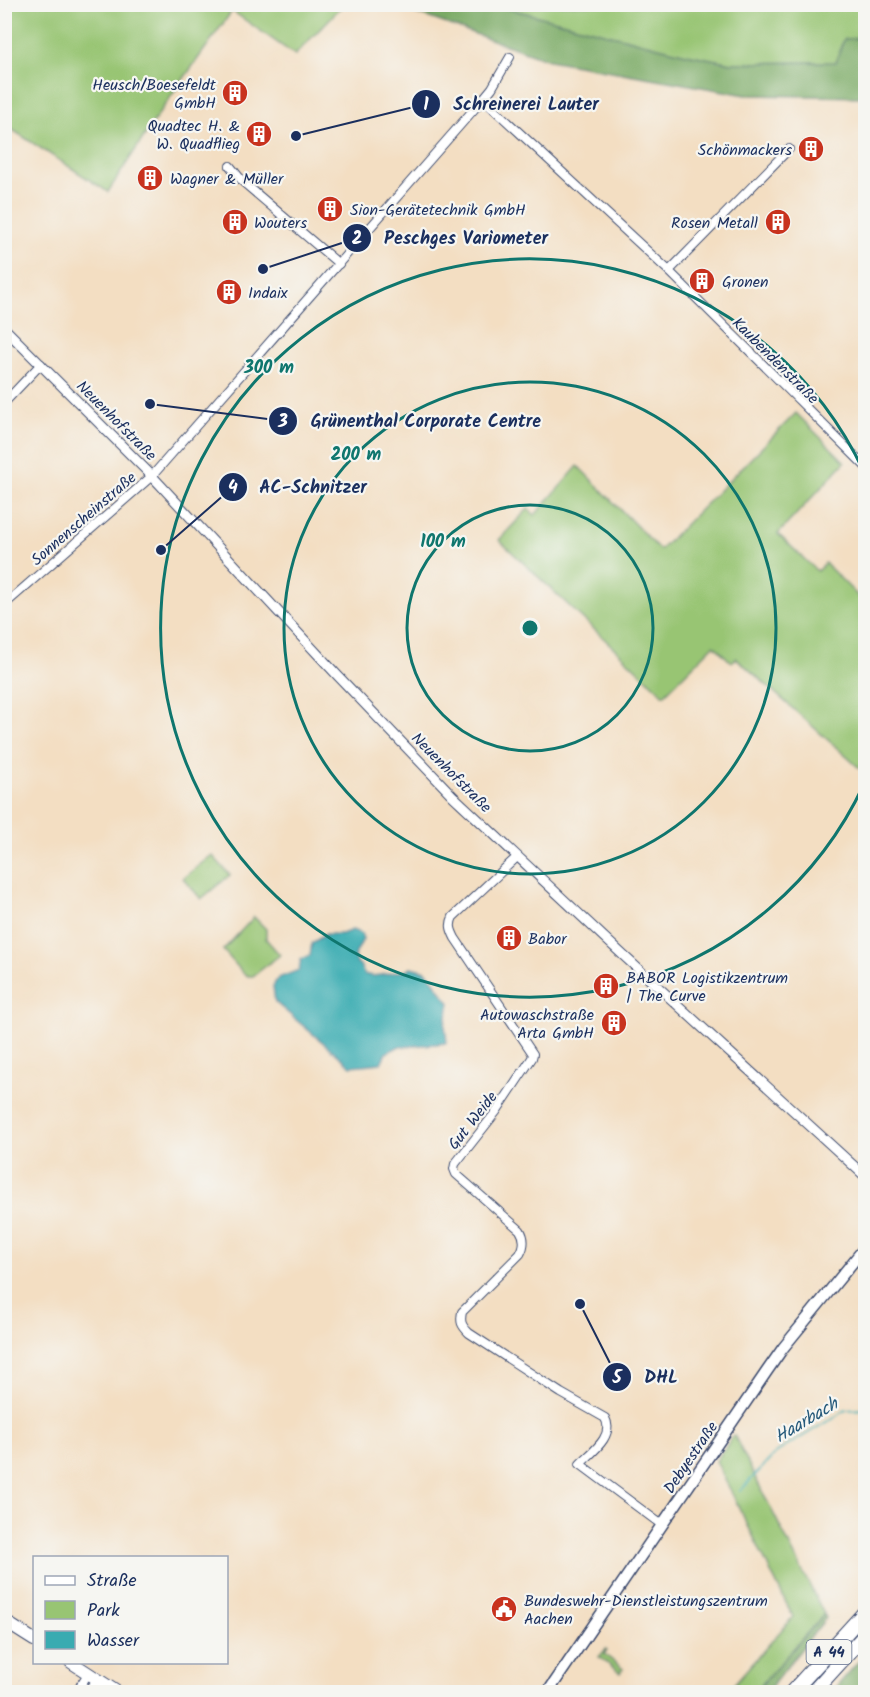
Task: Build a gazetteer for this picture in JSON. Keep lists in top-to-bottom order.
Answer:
{
  "streets": {
    "highway": ["A 44"],
    "main road": ["Debyestraße"],
    "street": [
      "Kaubendenstraße",
      "Neuenhofstraße",
      "Sonnenscheinstraße",
      "Gut Weide"
    ]
  },
  "crossings": [
    ["Kaubendenstraße", "Sonnenscheinstraße"],
    ["Neuenhofstraße", "Sonnenscheinstraße"],
    ["Neuenhofstraße", "Gut Weide"],
    ["Gut Weide", "Debyestraße"]
  ],
  "water": ["Haarbach"],
  "places": {
    "building": [
      "Heusch/Boesefeldt GmbH",
      "Quadtec H. & W. Quadflieg",
      "Schönmackers",
      "Wagner & Müller",
      "Sion-Gerätetechnik GmbH",
      "Wouters",
      "Rosen Metall",
      "Gronen",
      "Indaix",
      "Babor",
      "BABOR Logistikzentrum | The Curve",
      "Autowaschstraße Arta GmbH"
    ],
    "other": [
      "Schreinerei Lauter",
      "Peschges Variometer",
      "Grünenthal Corporate Centre",
      "AC-Schnitzer",
      "DHL"
    ],
    "public building": ["Bundeswehr-Dienstleistungszentrum Aachen"]
  },
  "legend": ["Straße", "Park", "Wasser"],
  "rings": ["300 m", "200 m", "100 m"]
}
